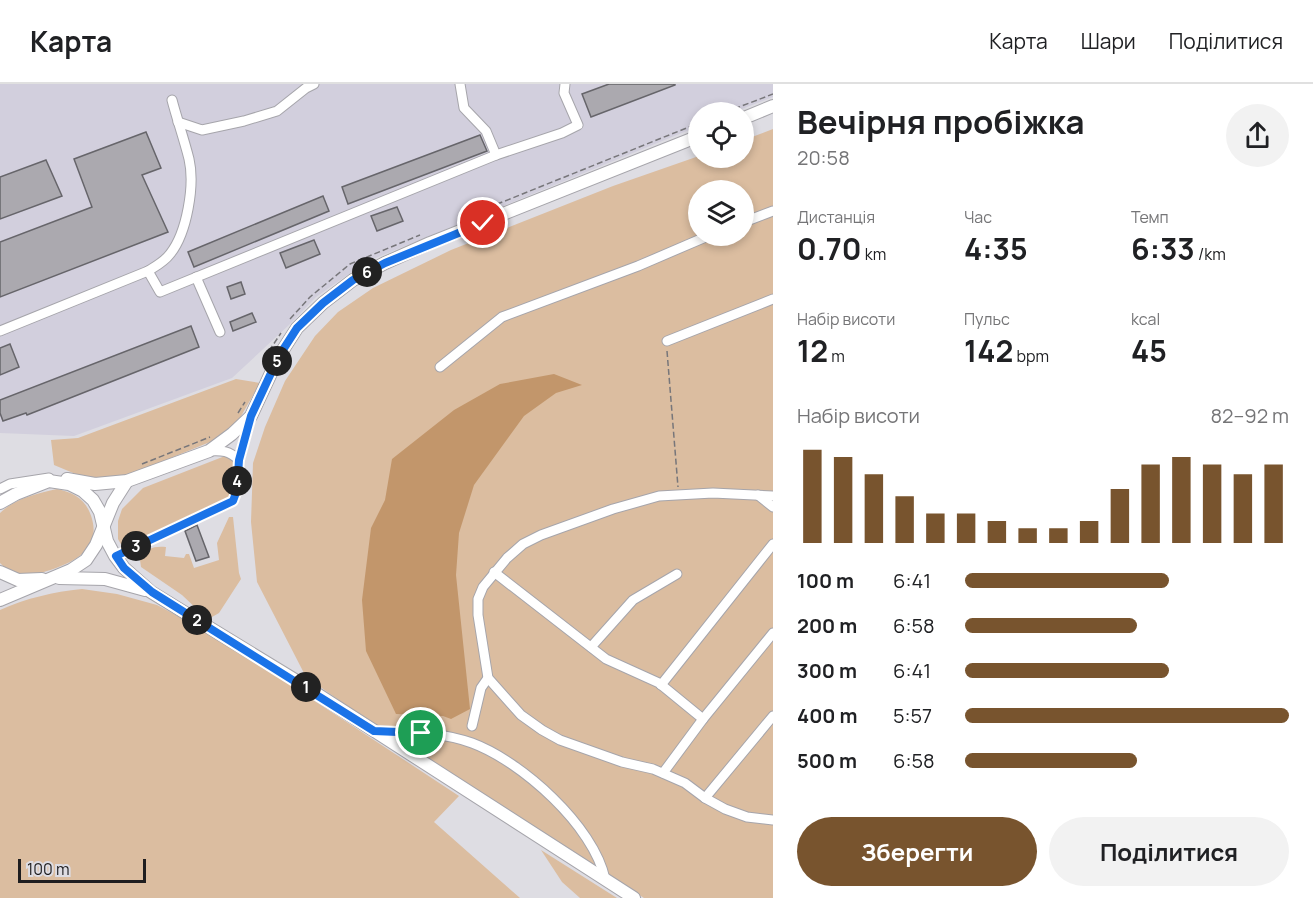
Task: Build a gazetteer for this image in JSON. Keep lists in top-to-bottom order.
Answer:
{
  "scale_bar": "100 m",
  "page": {
    "header": "Карта",
    "nav": ["Карта", "Шари", "Поділитися"],
    "heading": ["Вечірня пробіжка", "20:58"],
    "stats": [
      ["Дистанція", "0.70 km"],
      ["Час", "4:35"],
      ["Темп", "6:33 /km"],
      ["Набір висоти", "12 m"],
      ["Пульс", "142 bpm"],
      ["kcal", "45"]
    ],
    "pins": [
      "6",
      "5",
      "4",
      "3",
      "2",
      "1"
    ],
    "chart": ["Набір висоти", "82–92 m"],
    "list": [
      {
        "name": "100 m",
        "note": "6:41"
      },
      {
        "name": "200 m",
        "note": "6:58"
      },
      {
        "name": "300 m",
        "note": "6:41"
      },
      {
        "name": "400 m",
        "note": "5:57"
      },
      {
        "name": "500 m",
        "note": "6:58"
      }
    ],
    "buttons": ["Зберегти", "Поділитися"],
    "scale": "100 m"
  }
}
